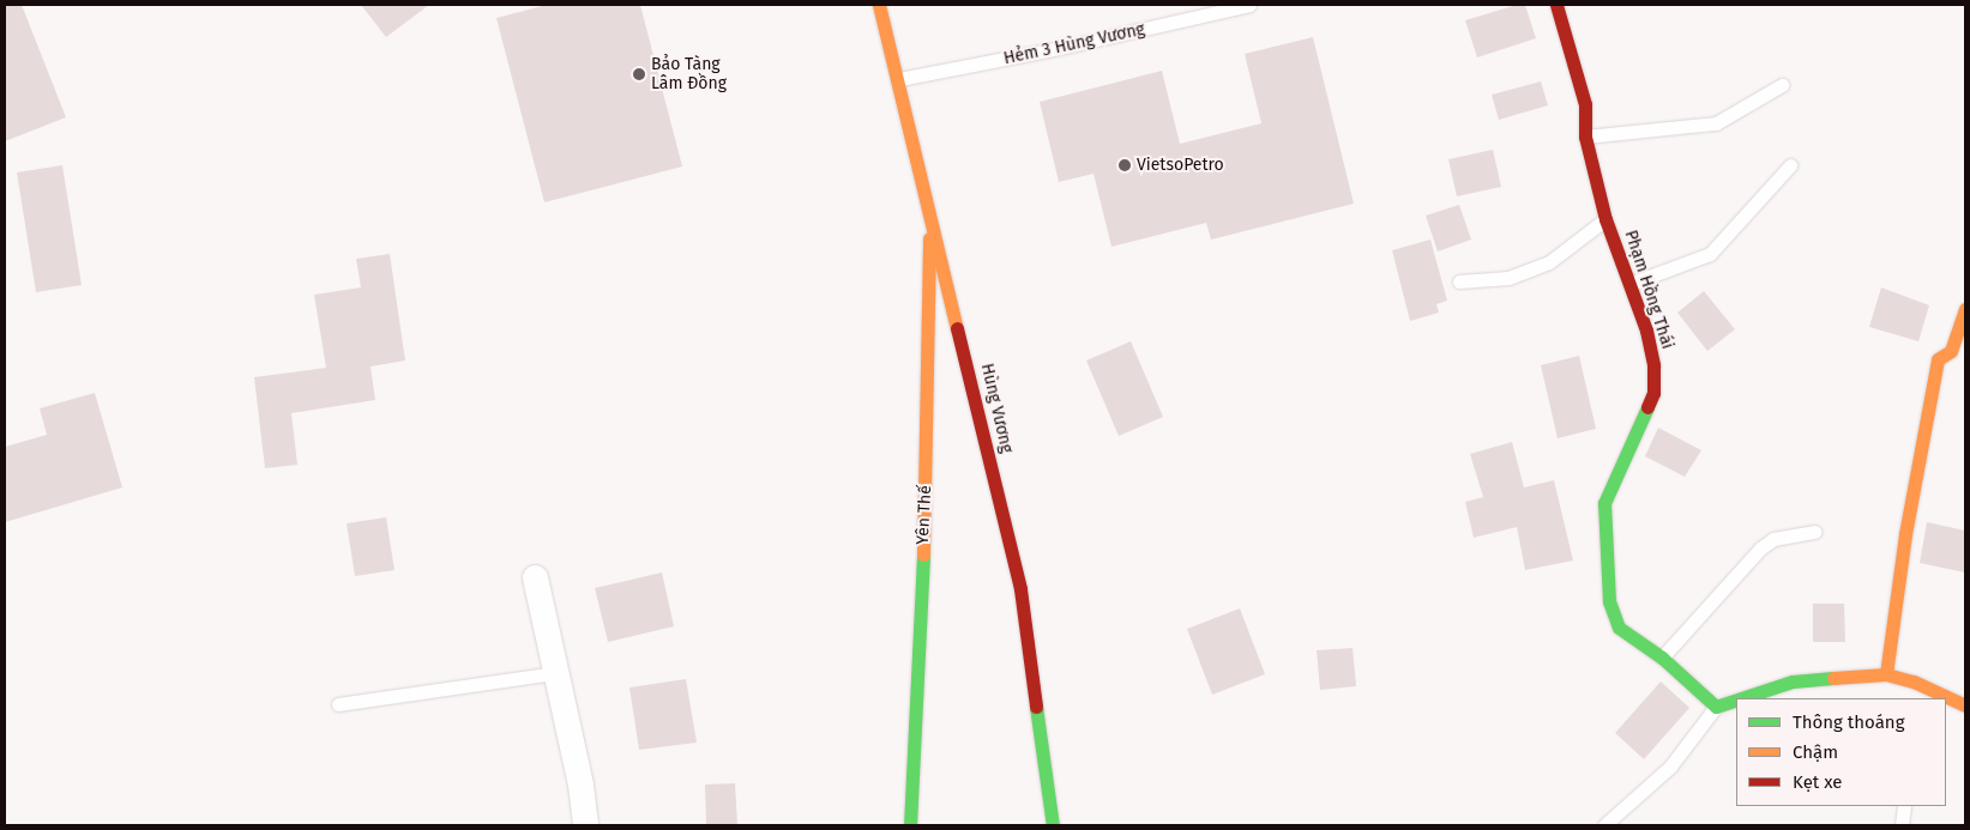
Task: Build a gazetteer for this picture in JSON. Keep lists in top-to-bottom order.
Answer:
{
  "streets": {
    "main road": ["Phạm Hồng Thái", "Hùng Vương", "Yên Thế"],
    "lane": ["Hẻm 3 Hùng Vương"]
  },
  "crossings": [
    ["Hẻm 3 Hùng Vương", "Hùng Vương"],
    ["Hùng Vương", "Yên Thế"]
  ],
  "places": ["Bảo Tàng Lâm Đồng", "VietsoPetro"],
  "legend": ["Thông thoáng", "Chậm", "Kẹt xe"]
}
